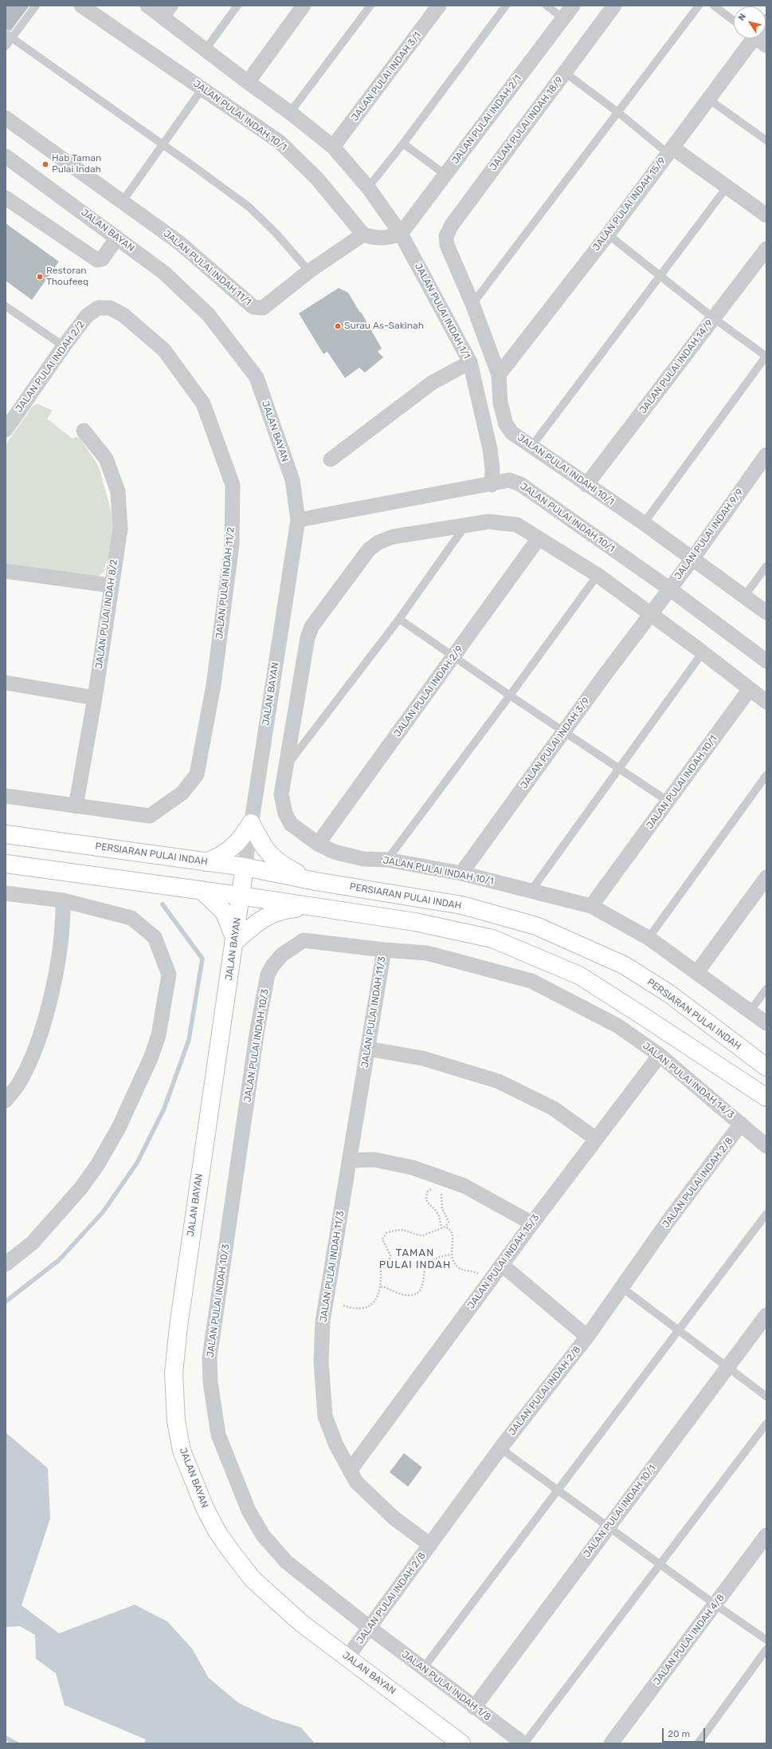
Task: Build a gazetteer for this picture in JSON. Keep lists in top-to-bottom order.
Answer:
{
  "streets": {
    "main road": ["JALAN BAYAN", "PERSIARAN PULAI INDAH"],
    "street": [
      "JALAN PULAI INDAH 3/1",
      "JALAN PULAI INDAH 10/1",
      "JALAN PULAI INDAH 2/1",
      "JALAN PULAI INDAH 18/9",
      "JALAN PULAI INDAH 15/9",
      "JALAN PULAI INDAH 11/1",
      "JALAN PULAI INDAH 1/1",
      "JALAN PULAI INDAH 2/2",
      "JALAN PULAI INDAH 14/9",
      "JALAN PULAI INDAHI 10/1",
      "JALAN PULAI INDAH 9/9",
      "JALAN PULAI INDAH 11/2",
      "JALAN PULAI INDAH 8/2",
      "JALAN PULAI INDAH 2/9",
      "JALAN PULAI INDAH 3/9",
      "JALAN PULAI INDAH 11/3",
      "JALAN PULAI INDAH 10/3",
      "JALAN PULAI INDAH 14/3",
      "JALAN PULAI INDAH 2/8",
      "JALAN PULAI INDAH 15/3",
      "JALAN PULAI INDAH 4/8",
      "JALAN PULAI INDAH 1/8"
    ]
  },
  "crossings": [
    ["JALAN PULAI INDAH 10/1", "JALAN BAYAN"],
    ["JALAN PULAI INDAH 10/1", "JALAN PULAI INDAH 11/1"],
    ["JALAN PULAI INDAH 10/1", "JALAN PULAI INDAH 1/1"],
    ["JALAN PULAI INDAH 10/1", "JALAN PULAI INDAH 9/9"],
    ["JALAN PULAI INDAH 10/1", "JALAN PULAI INDAH 2/9"],
    ["JALAN PULAI INDAH 10/1", "JALAN PULAI INDAH 3/9"],
    ["JALAN PULAI INDAH 10/1", "JALAN PULAI INDAH 1/8"],
    ["JALAN PULAI INDAH 2/1", "JALAN PULAI INDAH 1/1"],
    ["JALAN PULAI INDAH 18/9", "JALAN PULAI INDAHI 10/1"],
    ["JALAN PULAI INDAH 15/9", "JALAN PULAI INDAHI 10/1"],
    ["JALAN BAYAN", "PERSIARAN PULAI INDAH"],
    ["JALAN BAYAN", "JALAN PULAI INDAH 2/8"],
    ["JALAN PULAI INDAH 2/2", "JALAN PULAI INDAH 11/2"],
    ["JALAN PULAI INDAH 14/9", "JALAN PULAI INDAHI 10/1"],
    ["JALAN PULAI INDAHI 10/1", "JALAN PULAI INDAH 9/9"],
    ["JALAN PULAI INDAH 9/9", "JALAN PULAI INDAH 3/9"],
    ["JALAN PULAI INDAH 11/2", "JALAN PULAI INDAH 8/2"],
    ["JALAN PULAI INDAH 11/3", "JALAN PULAI INDAH 14/3"],
    ["JALAN PULAI INDAH 11/3", "JALAN PULAI INDAH 2/8"],
    ["JALAN PULAI INDAH 11/3", "JALAN PULAI INDAH 15/3"],
    ["JALAN PULAI INDAH 10/3", "JALAN PULAI INDAH 14/3"],
    ["JALAN PULAI INDAH 10/3", "JALAN PULAI INDAH 2/8"],
    ["JALAN PULAI INDAH 10/3", "JALAN PULAI INDAH 1/8"],
    ["JALAN PULAI INDAH 14/3", "JALAN PULAI INDAH 2/8"],
    ["JALAN PULAI INDAH 14/3", "JALAN PULAI INDAH 15/3"],
    ["JALAN PULAI INDAH 2/8", "JALAN PULAI INDAH 1/8"]
  ],
  "districts": ["TAMAN PULAI INDAH"],
  "places": ["Hab Taman Pulai Indah", "Restoran Thoufeeq", "Surau As-Sakinah"],
  "scale_bar": "20 m",
  "north": "top left"
}
